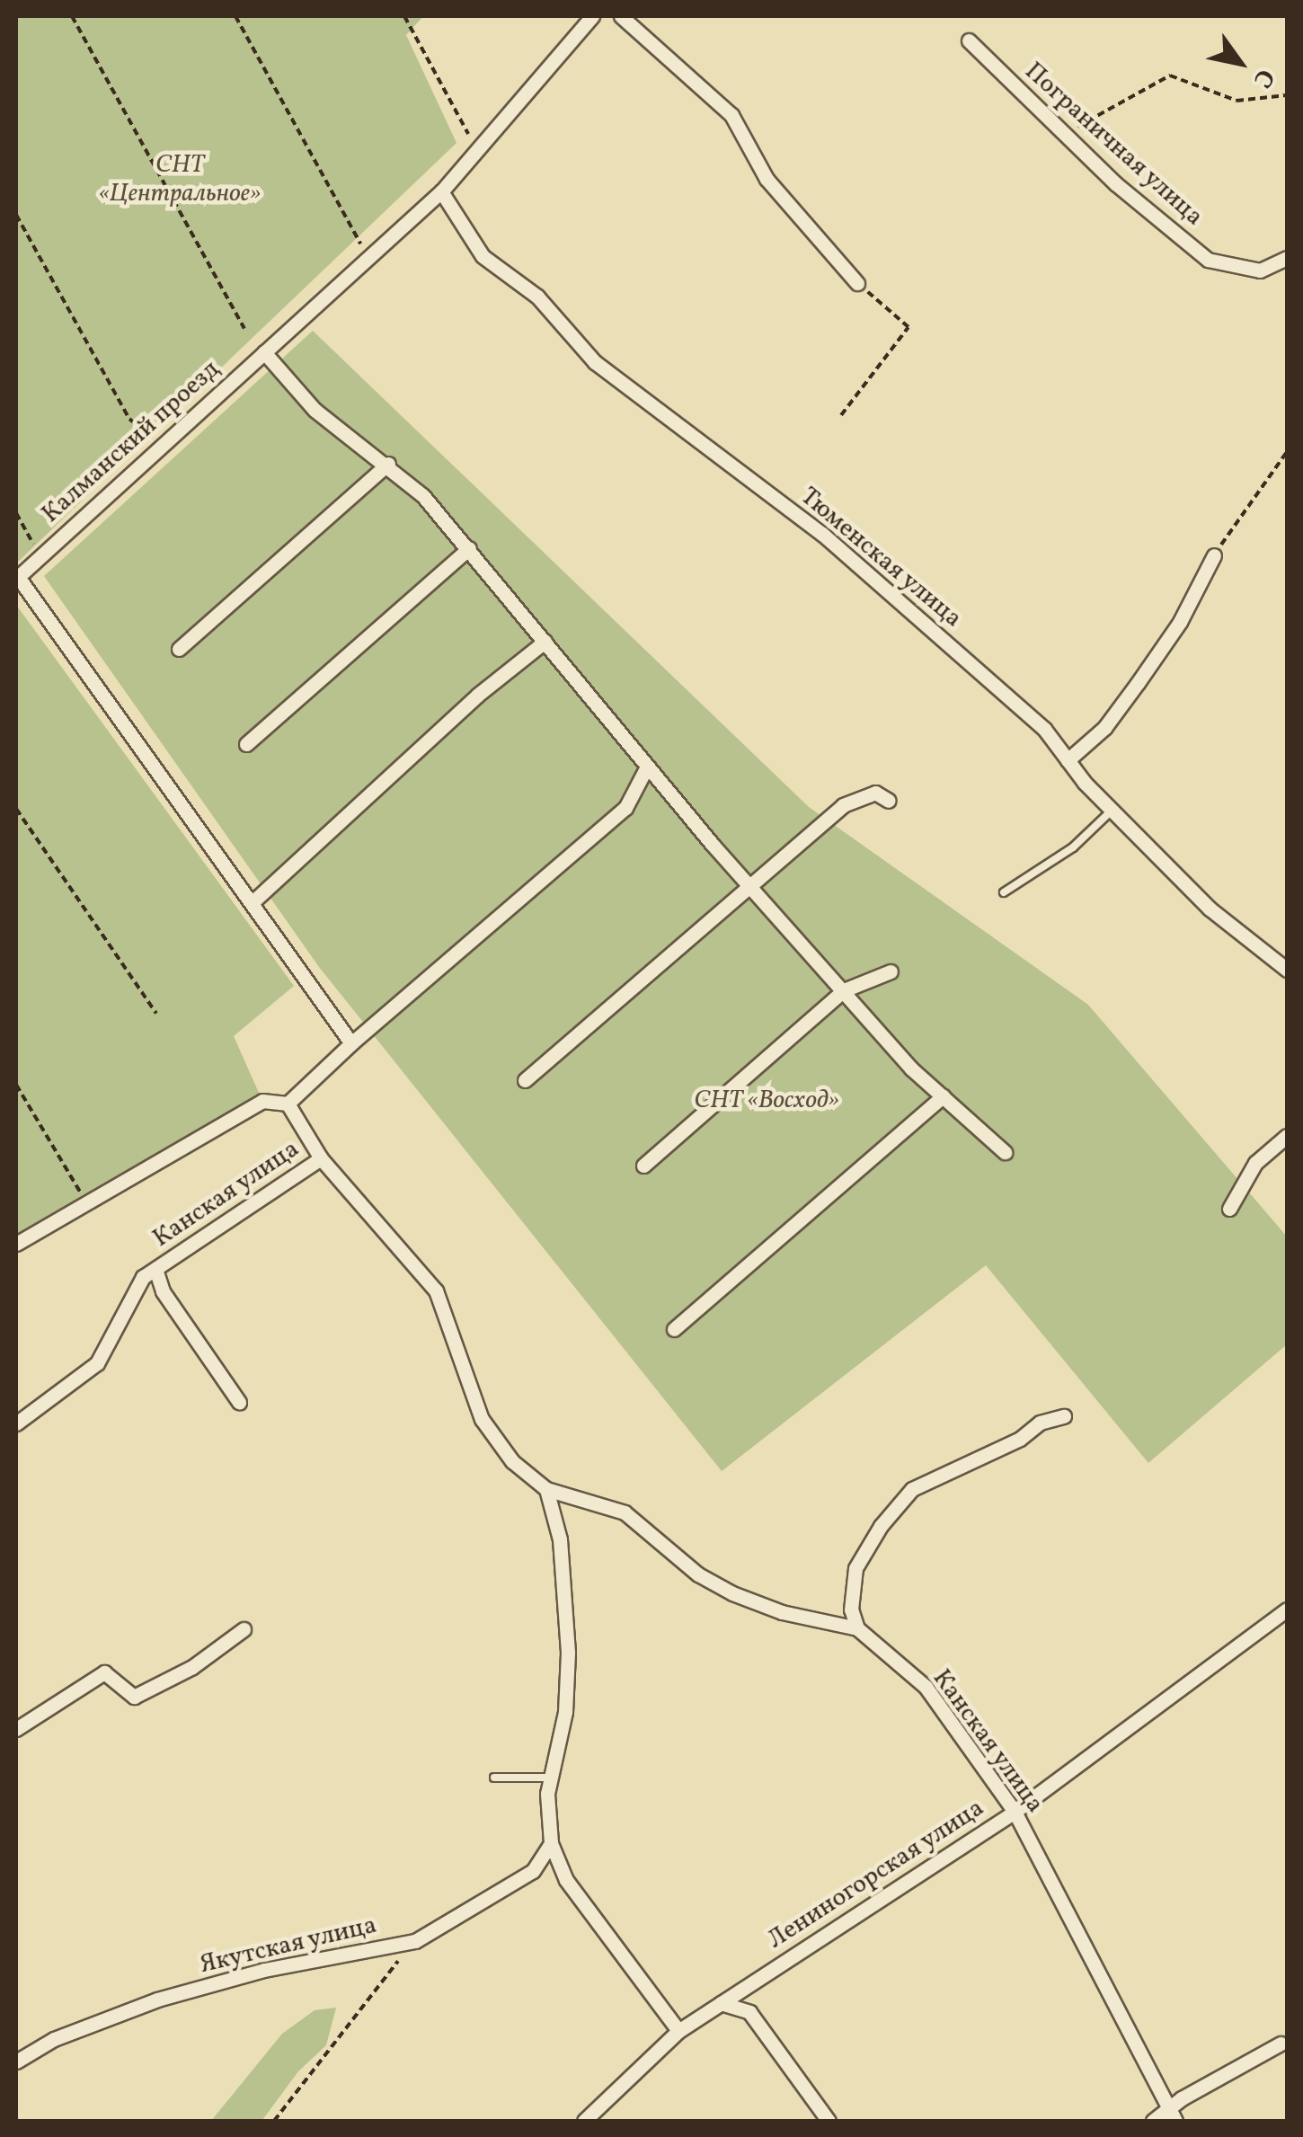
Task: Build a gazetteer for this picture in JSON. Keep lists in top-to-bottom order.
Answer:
{
  "streets": {
    "street": [
      "Пограничная улица",
      "Калманский проезд",
      "Тюменская улица",
      "Канская улица",
      "Лениногорская улица",
      "Якутская улица"
    ]
  },
  "crossings": [
    ["Калманский проезд", "Тюменская улица"],
    ["Канская улица", "Лениногорская улица"]
  ],
  "parks": ["СНТ «Центральное»", "СНТ «Восход»"],
  "north": "bottom right"
}
